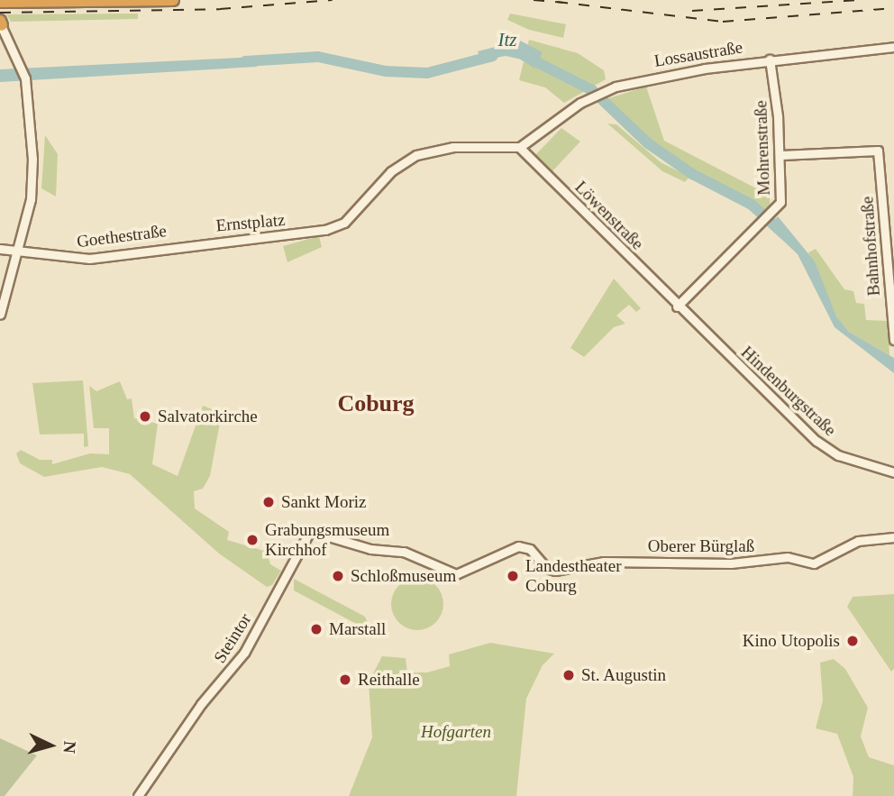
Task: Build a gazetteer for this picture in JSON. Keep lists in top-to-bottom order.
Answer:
{
  "streets": {
    "street": [
      "Lossaustraße",
      "Mohrenstraße",
      "Löwenstraße",
      "Ernstplatz",
      "Goethestraße",
      "Bahnhofstraße",
      "Hindenburgstraße",
      "Oberer Bürglaß",
      "Steintor"
    ]
  },
  "crossings": [
    ["Lossaustraße", "Mohrenstraße"],
    ["Lossaustraße", "Löwenstraße"],
    ["Lossaustraße", "Ernstplatz"],
    ["Mohrenstraße", "Löwenstraße"],
    ["Mohrenstraße", "Bahnhofstraße"],
    ["Mohrenstraße", "Hindenburgstraße"],
    ["Löwenstraße", "Ernstplatz"],
    ["Löwenstraße", "Hindenburgstraße"],
    ["Ernstplatz", "Goethestraße"],
    ["Oberer Bürglaß", "Steintor"]
  ],
  "districts": ["Coburg"],
  "water": ["Itz"],
  "parks": ["Hofgarten"],
  "places": [
    "Salvatorkirche",
    "Sankt Moriz",
    "Grabungsmuseum Kirchhof",
    "Schloßmuseum",
    "Landestheater Coburg",
    "Marstall",
    "Kino Utopolis",
    "St. Augustin",
    "Reithalle"
  ],
  "north": "right"
}
